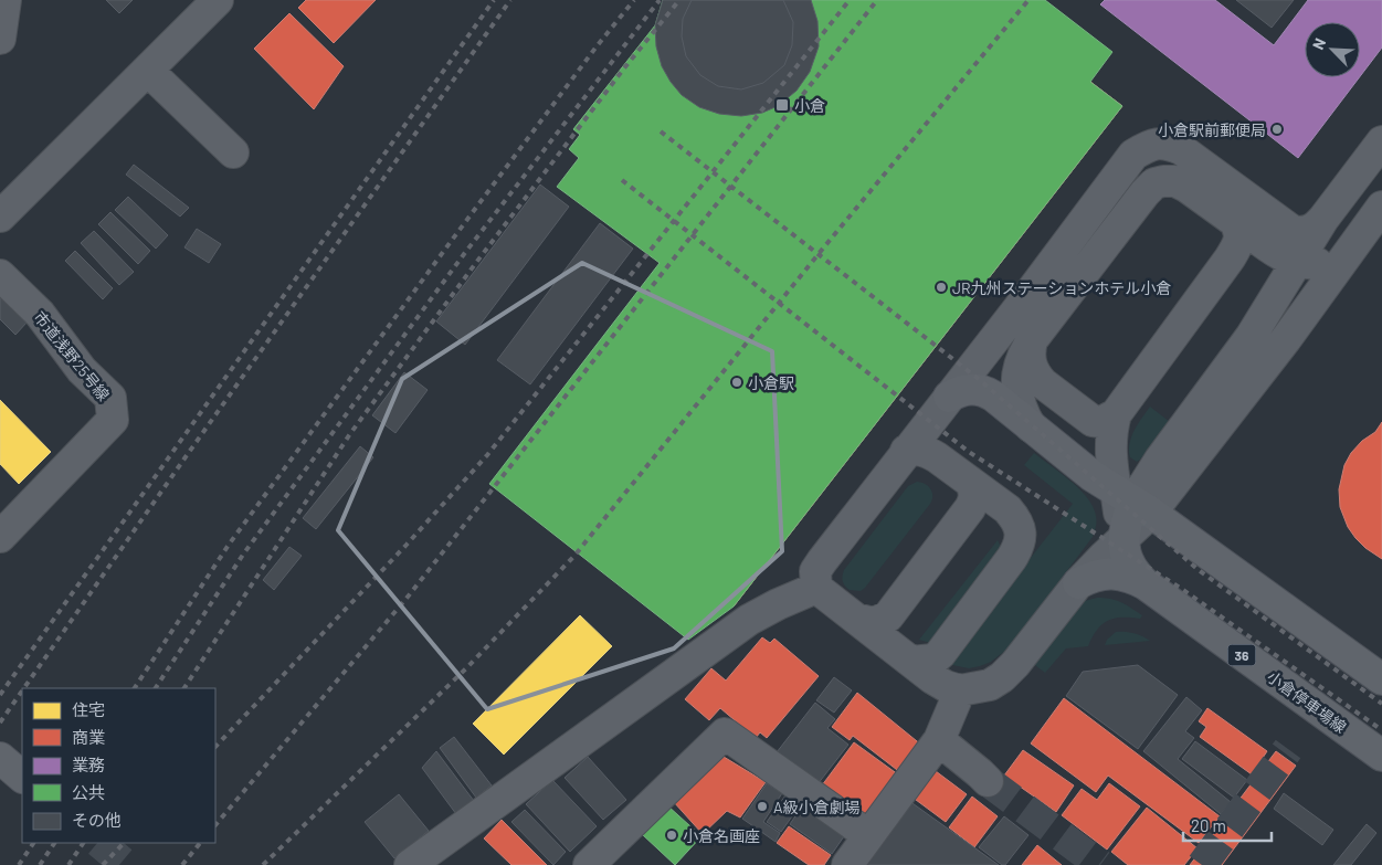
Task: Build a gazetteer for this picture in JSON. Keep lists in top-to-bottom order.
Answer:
{
  "streets": {
    "main road": ["36", "小倉停車場線"],
    "street": ["市道浅野25号線"]
  },
  "places": {
    "transit": ["小倉"],
    "other": [
      "小倉駅前郵便局",
      "JR九州ステーションホテル小倉",
      "小倉駅",
      "A級小倉劇場",
      "小倉名画座"
    ]
  },
  "legend": [
    "住宅",
    "商業",
    "業務",
    "公共",
    "その他"
  ],
  "scale_bar": "20 m",
  "north": "top left"
}
